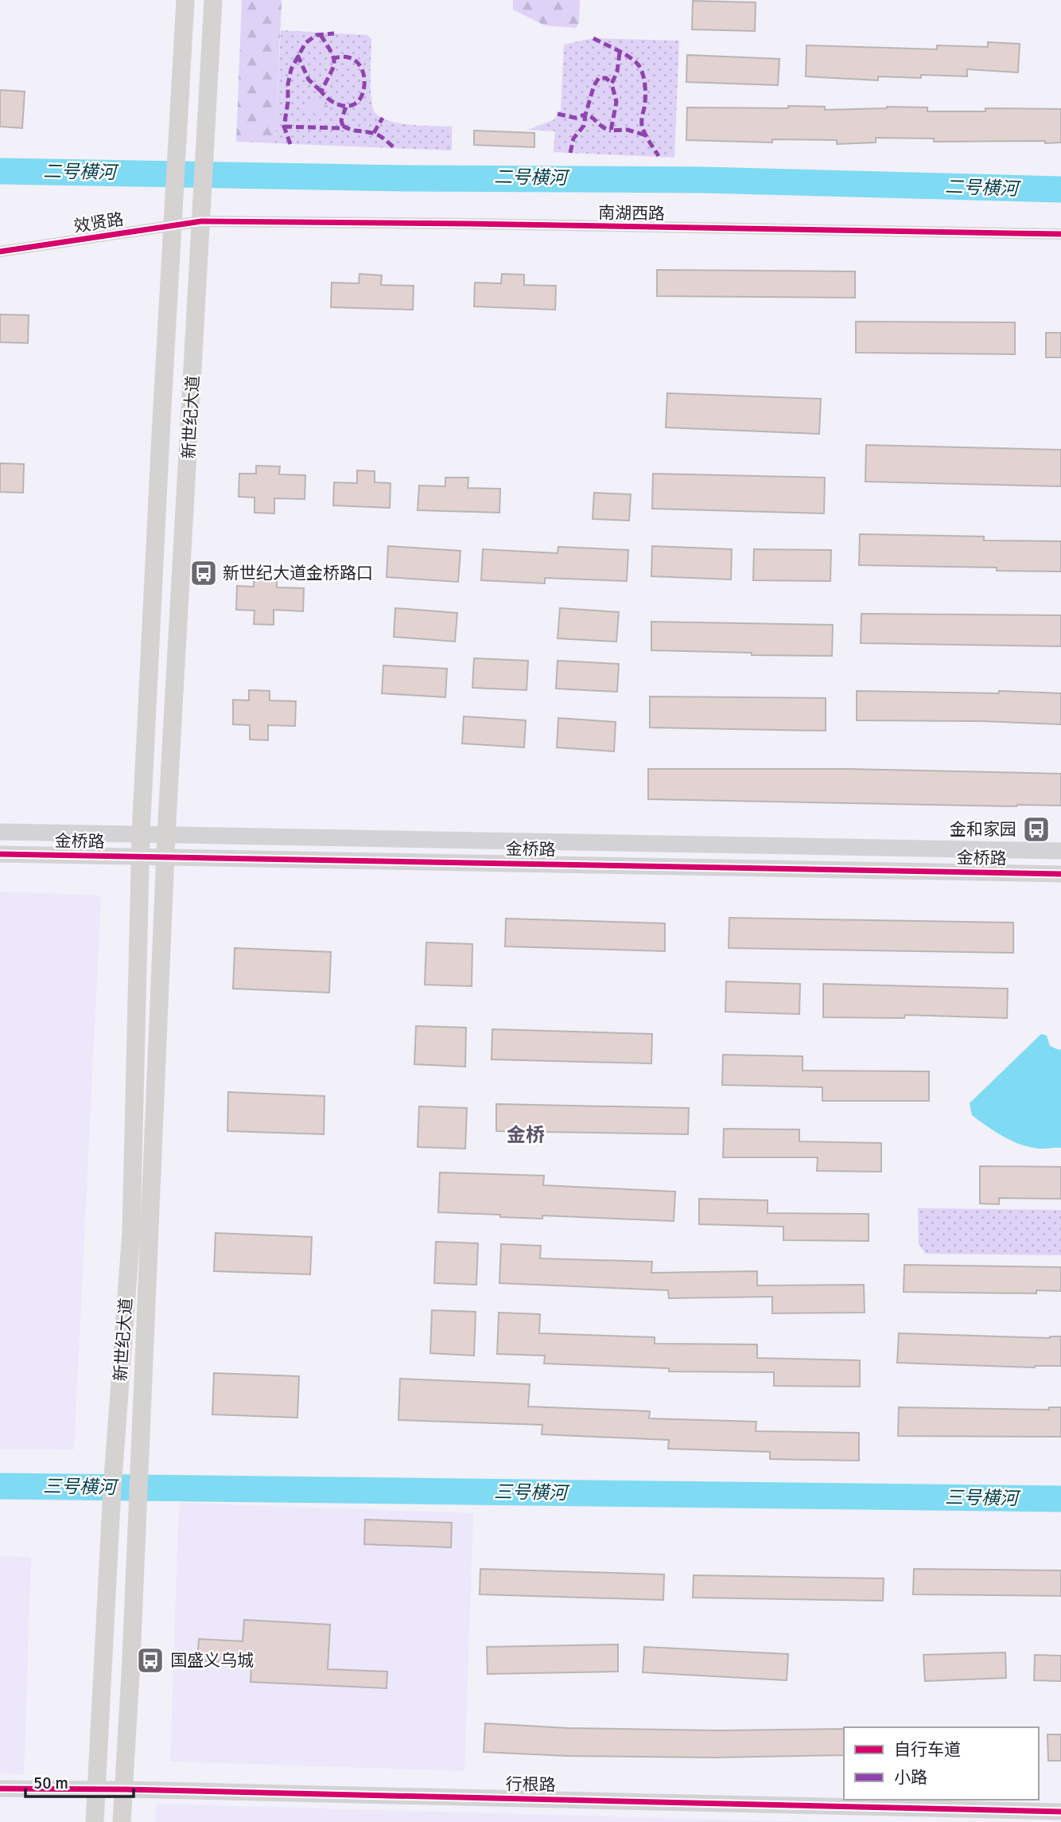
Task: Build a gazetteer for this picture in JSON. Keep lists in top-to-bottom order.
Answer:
{
  "streets": {
    "main road": ["新世纪大道"],
    "street": [
      "南湖西路",
      "效贤路",
      "金桥路",
      "行根路"
    ]
  },
  "crossings": [
    ["南湖西路", "效贤路"],
    ["南湖西路", "新世纪大道"],
    ["效贤路", "新世纪大道"],
    ["新世纪大道", "金桥路"],
    ["新世纪大道", "行根路"]
  ],
  "districts": ["金桥"],
  "water": ["二号横河", "三号横河"],
  "places": {
    "bus stop": ["新世纪大道金桥路口", "金和家园", "国盛义乌城"]
  },
  "legend": ["自行车道", "小路"],
  "scale_bar": "50 m"
}
